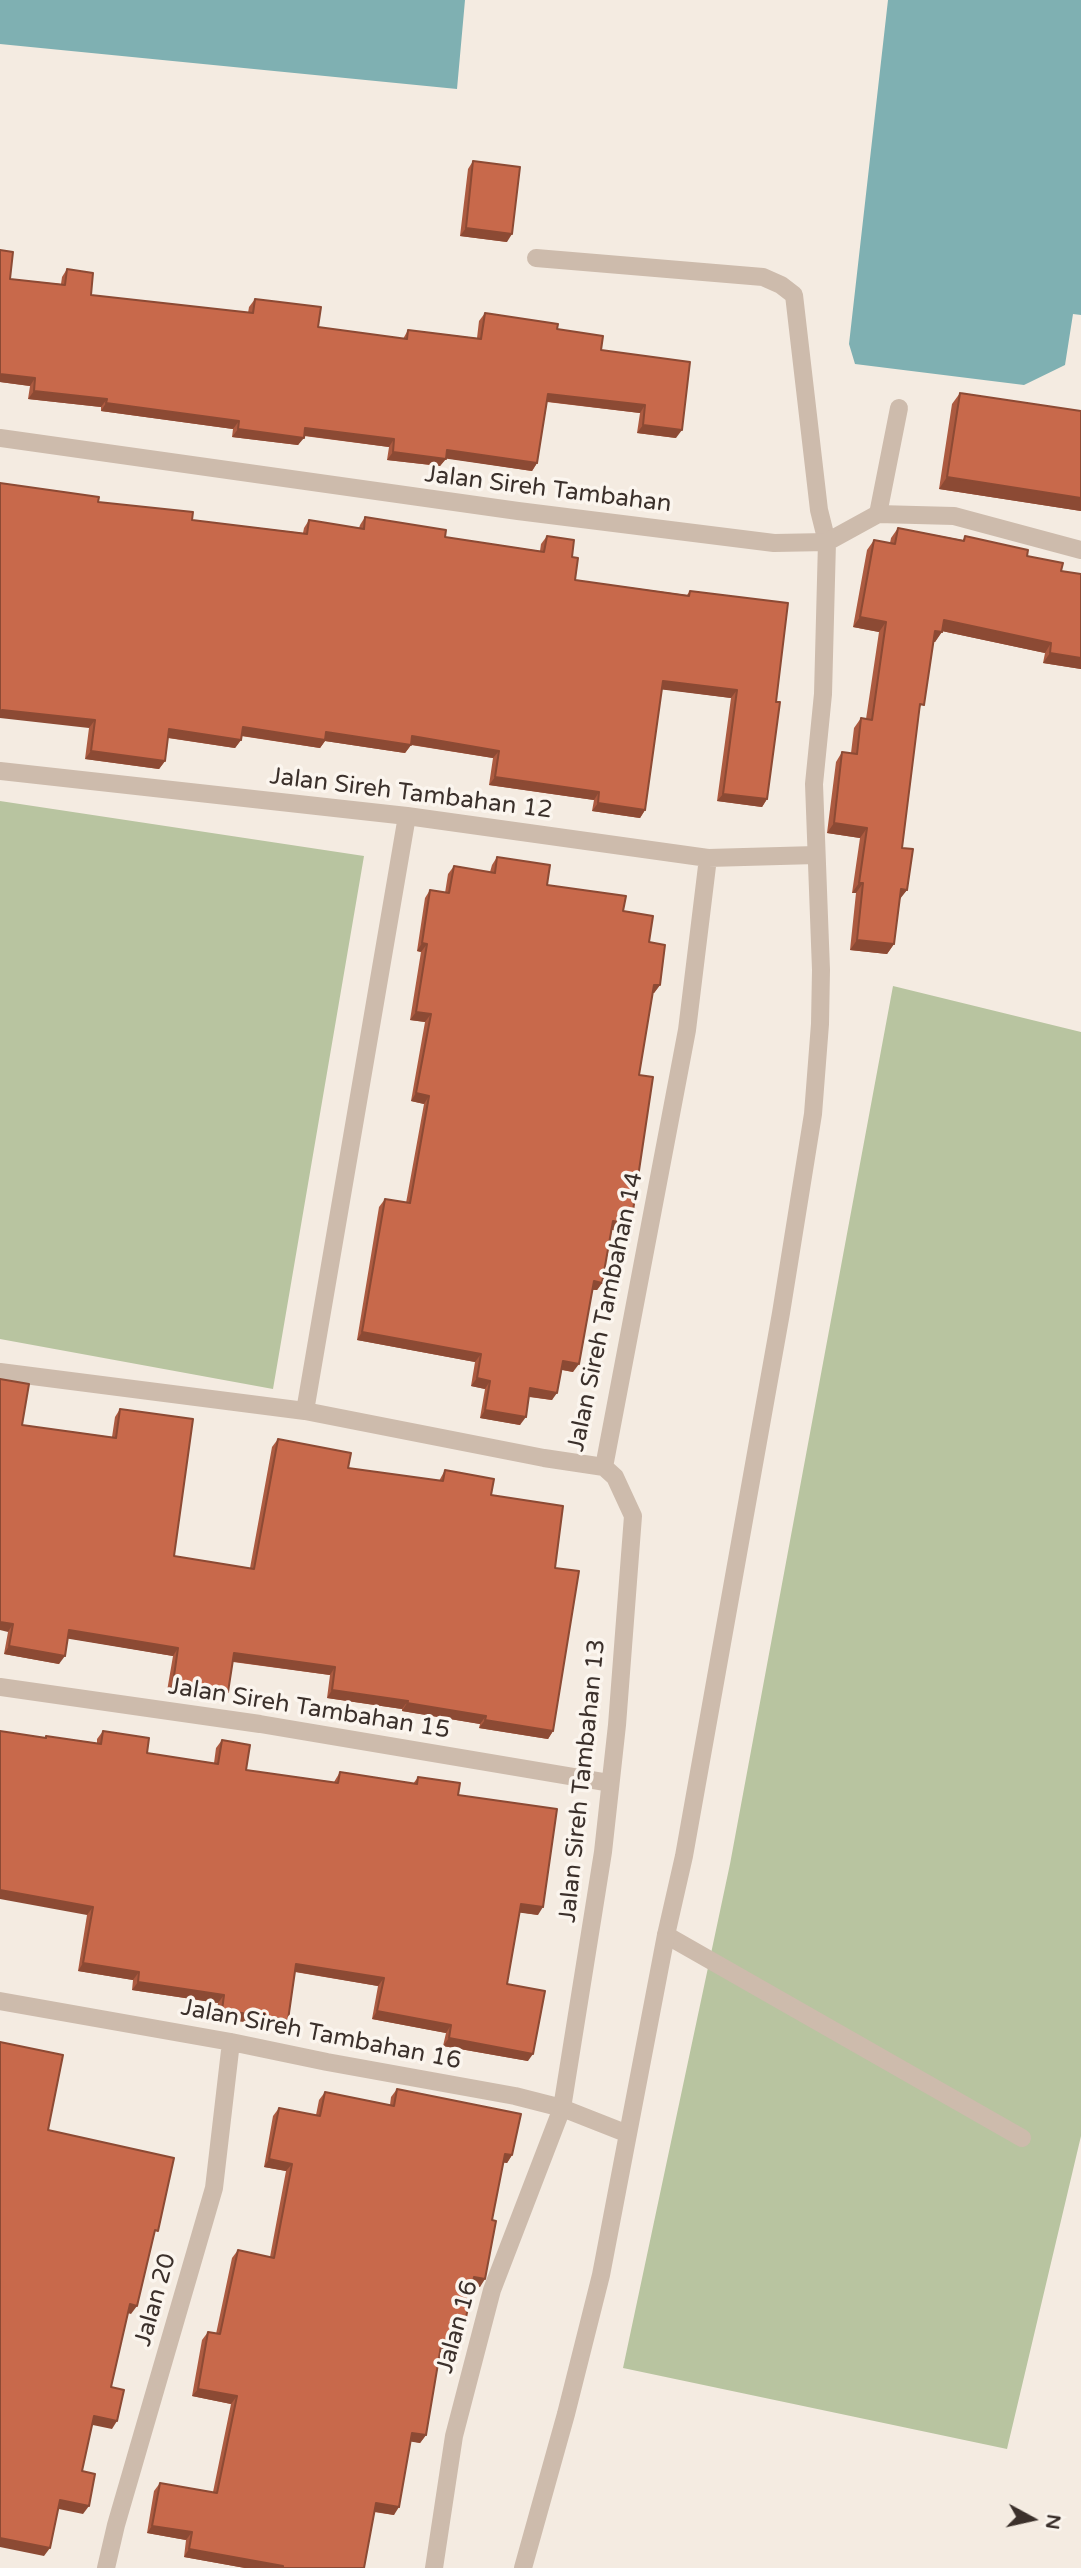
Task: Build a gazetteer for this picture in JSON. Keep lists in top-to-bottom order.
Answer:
{
  "streets": {
    "street": [
      "Jalan Sireh Tambahan",
      "Jalan Sireh Tambahan 12",
      "Jalan Sireh Tambahan 14",
      "Jalan Sireh Tambahan 15",
      "Jalan Sireh Tambahan 13",
      "Jalan Sireh Tambahan 16",
      "Jalan 20",
      "Jalan 16"
    ]
  },
  "crossings": [
    ["Jalan Sireh Tambahan 12", "Jalan Sireh Tambahan 14"],
    ["Jalan Sireh Tambahan 14", "Jalan Sireh Tambahan 13"],
    ["Jalan Sireh Tambahan 15", "Jalan Sireh Tambahan 13"],
    ["Jalan Sireh Tambahan 13", "Jalan Sireh Tambahan 16"],
    ["Jalan Sireh Tambahan 13", "Jalan 16"],
    ["Jalan Sireh Tambahan 16", "Jalan 20"],
    ["Jalan Sireh Tambahan 16", "Jalan 16"]
  ],
  "north": "right"
}
